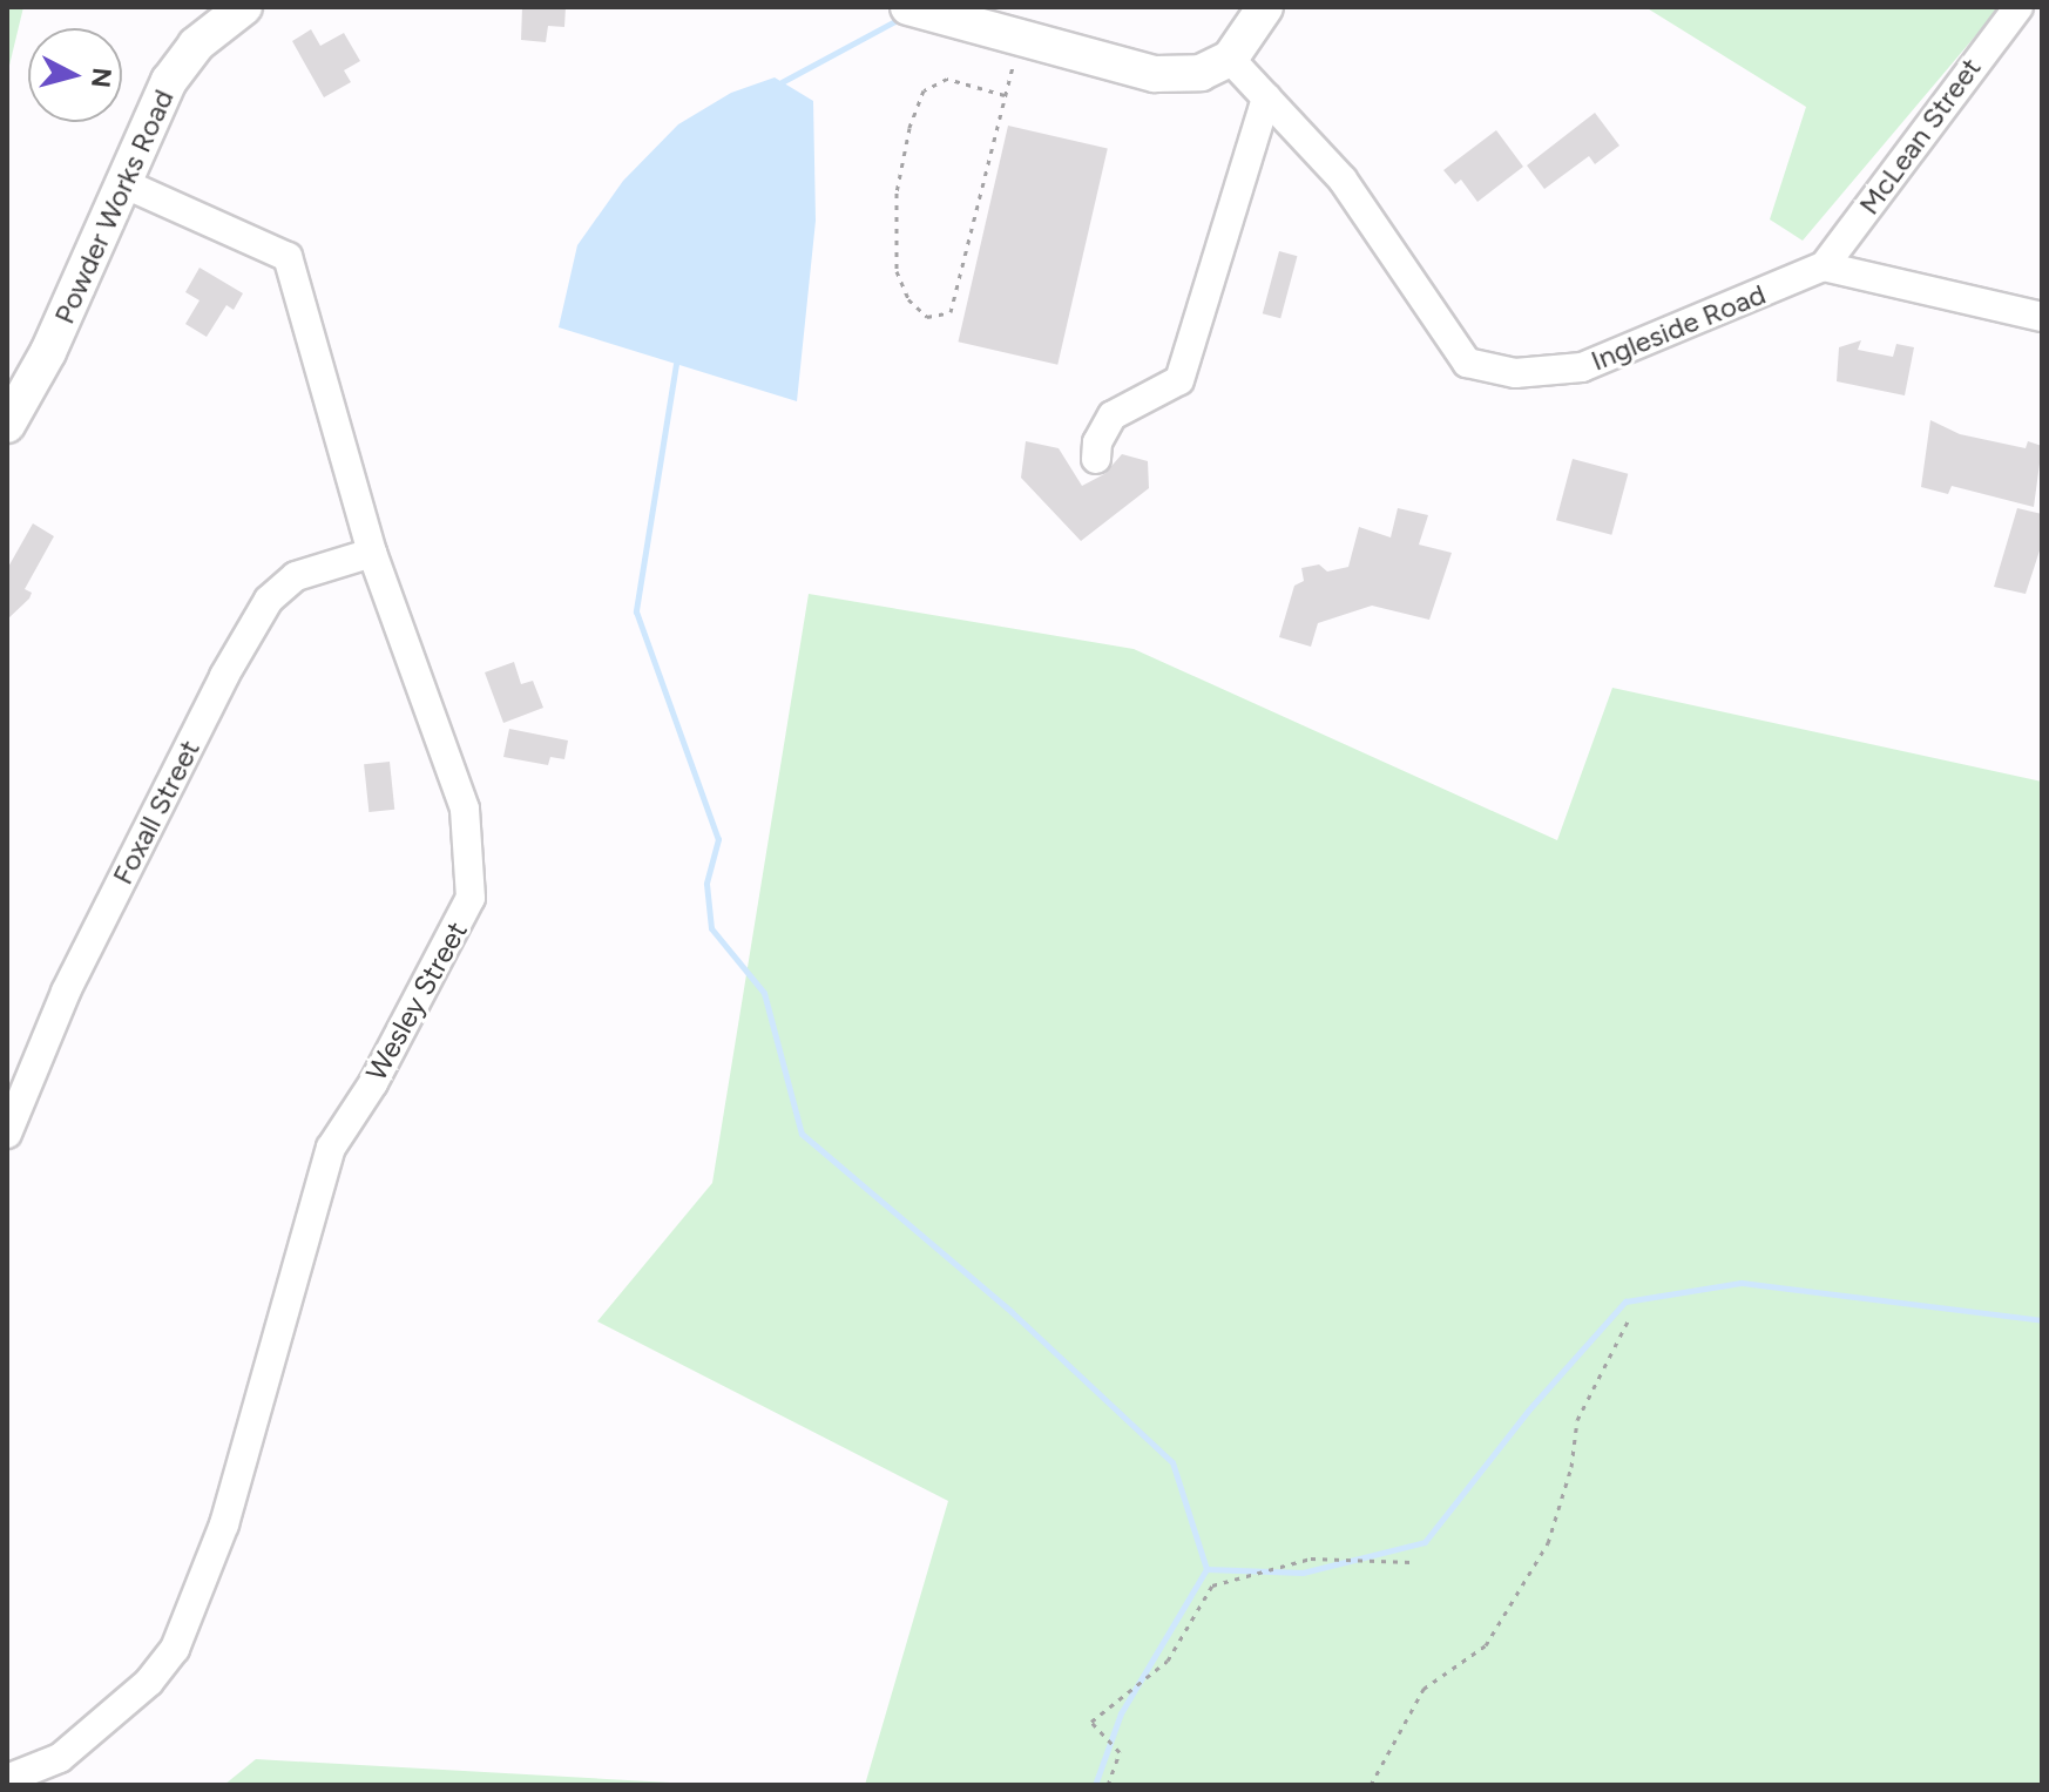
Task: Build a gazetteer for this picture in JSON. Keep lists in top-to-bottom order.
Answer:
{
  "streets": {
    "main road": ["Powder Works Road"],
    "street": [
      "McLean Street",
      "Ingleside Road",
      "Foxall Street",
      "Wesley Street"
    ]
  },
  "crossings": [
    ["McLean Street", "Ingleside Road"],
    ["Powder Works Road", "Wesley Street"],
    ["Foxall Street", "Wesley Street"]
  ],
  "north": "right"
}
